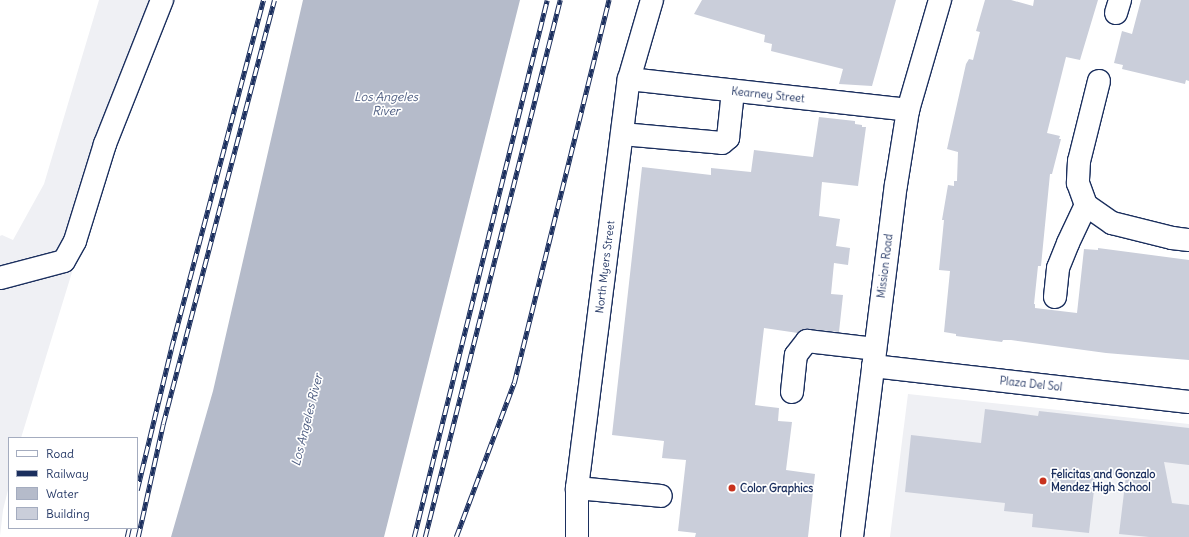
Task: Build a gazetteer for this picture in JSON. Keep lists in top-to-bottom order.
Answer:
{
  "streets": {
    "street": [
      "Kearney Street",
      "Mission Road",
      "North Myers Street",
      "Plaza Del Sol"
    ]
  },
  "crossings": [
    ["Kearney Street", "Mission Road"],
    ["Kearney Street", "North Myers Street"],
    ["Mission Road", "Plaza Del Sol"]
  ],
  "water": ["Los Angeles River"],
  "places": ["Felicitas and Gonzalo Mendez High School", "Color Graphics"],
  "legend": [
    "Road",
    "Railway",
    "Water",
    "Building"
  ]
}
